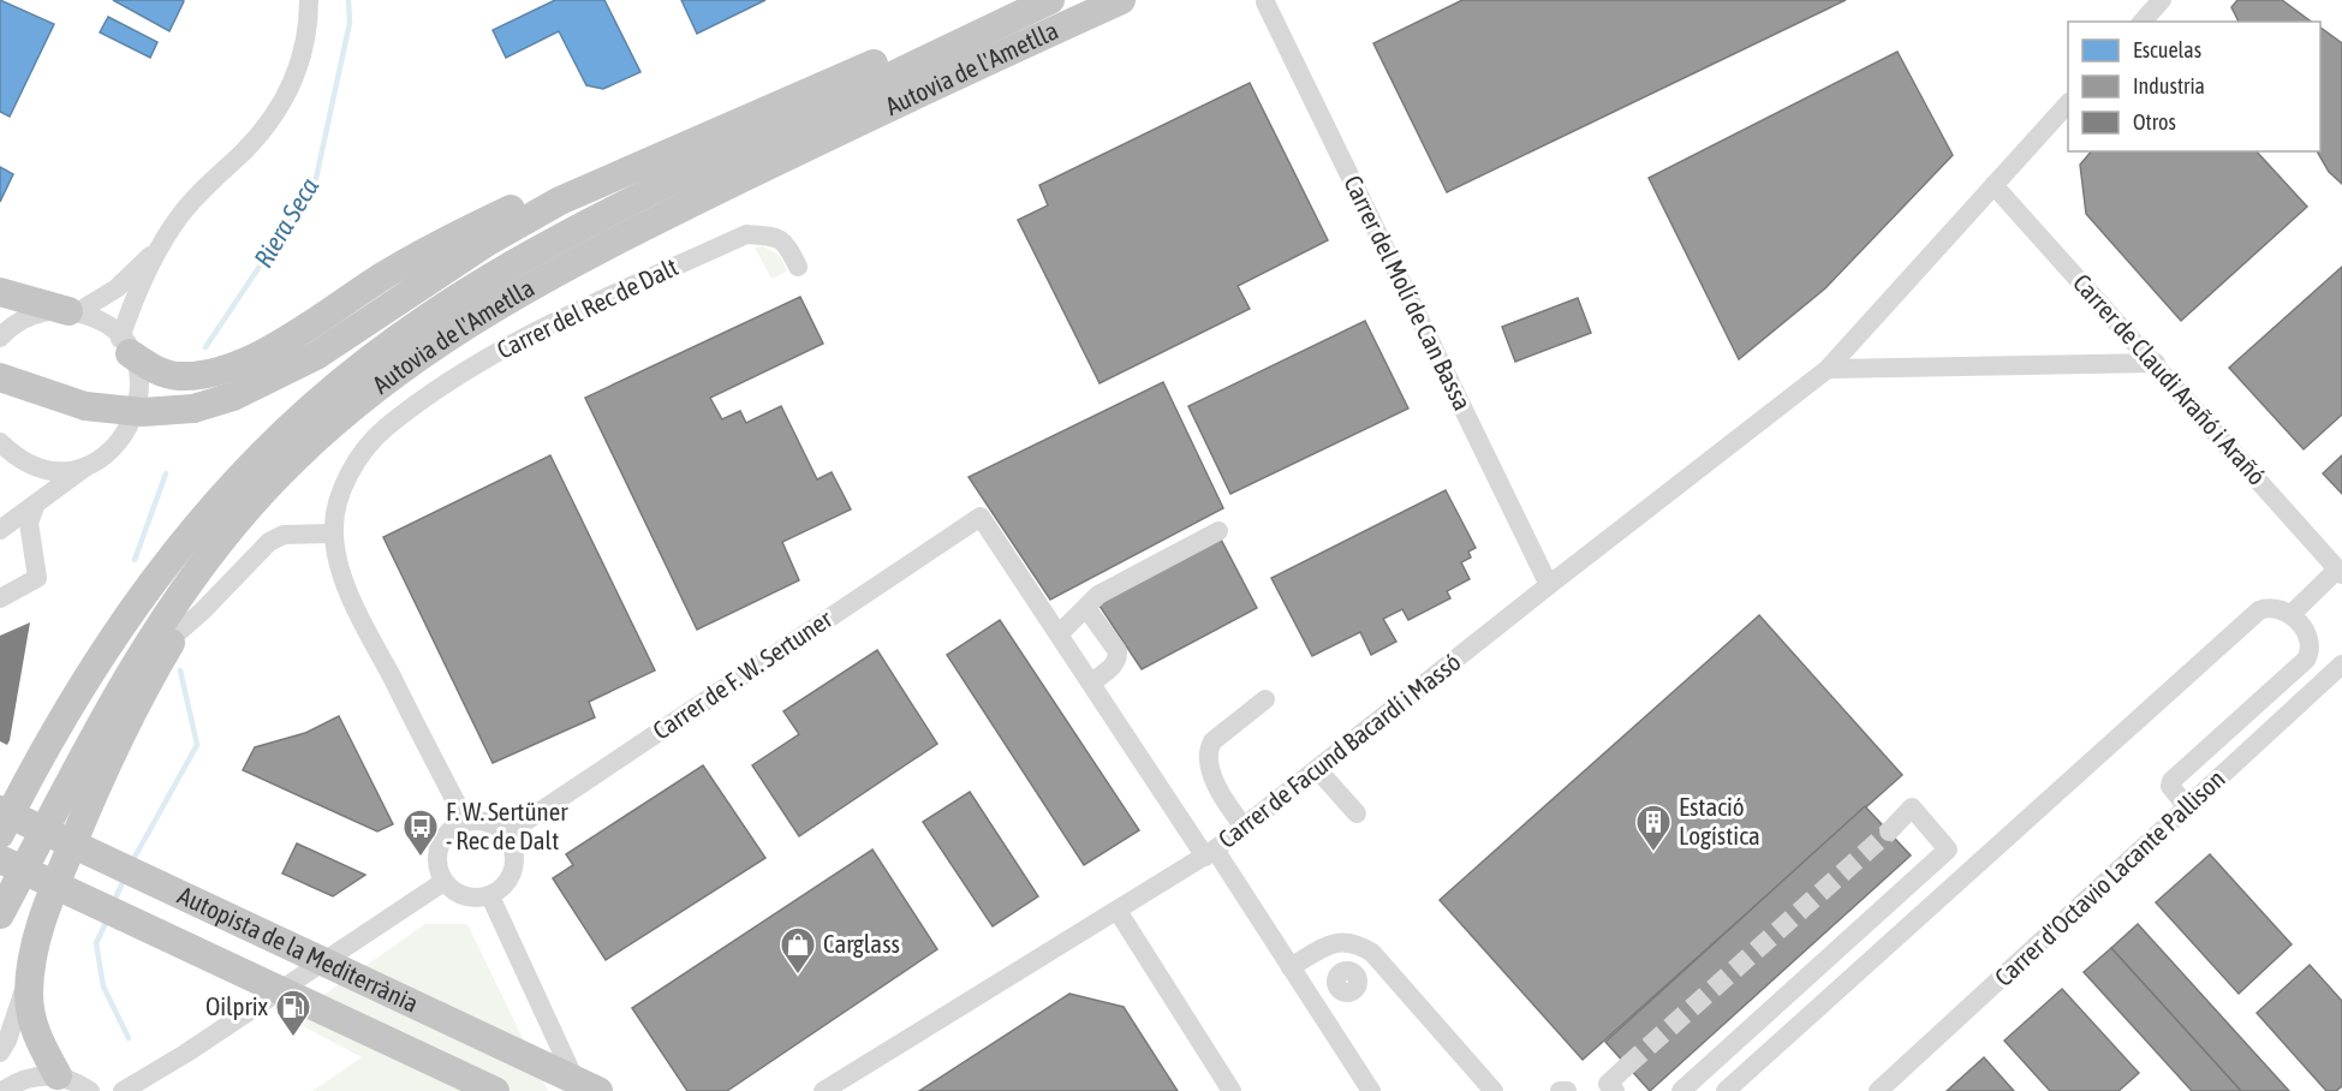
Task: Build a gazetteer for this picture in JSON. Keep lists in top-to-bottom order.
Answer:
{
  "streets": {
    "highway": ["Autovia de l'Ametlla", "Autopista de la Mediterrània"],
    "street": [
      "Carrer del Molí de Can Bassa",
      "Carrer del Rec de Dalt",
      "Carrer de Claudi Arañó i Arañó",
      "Carrer de F. W. Sertuner",
      "Carrer de Facund Bacardí i Massó",
      "Carrer d'Octavio Lacante Pallison"
    ]
  },
  "crossings": [
    ["Carrer del Molí de Can Bassa", "Carrer de Facund Bacardí i Massó"],
    ["Carrer del Rec de Dalt", "Carrer de F. W. Sertuner"],
    ["Carrer de Claudi Arañó i Arañó", "Carrer de Facund Bacardí i Massó"]
  ],
  "water": ["Riera Seca"],
  "places": {
    "building": ["Estació Logística"],
    "bus stop": ["F. W. Sertüner - Rec de Dalt"],
    "shop": ["Carglass"],
    "fuel station": ["Oilprix"]
  },
  "legend": ["Escuelas", "Industria", "Otros"]
}
